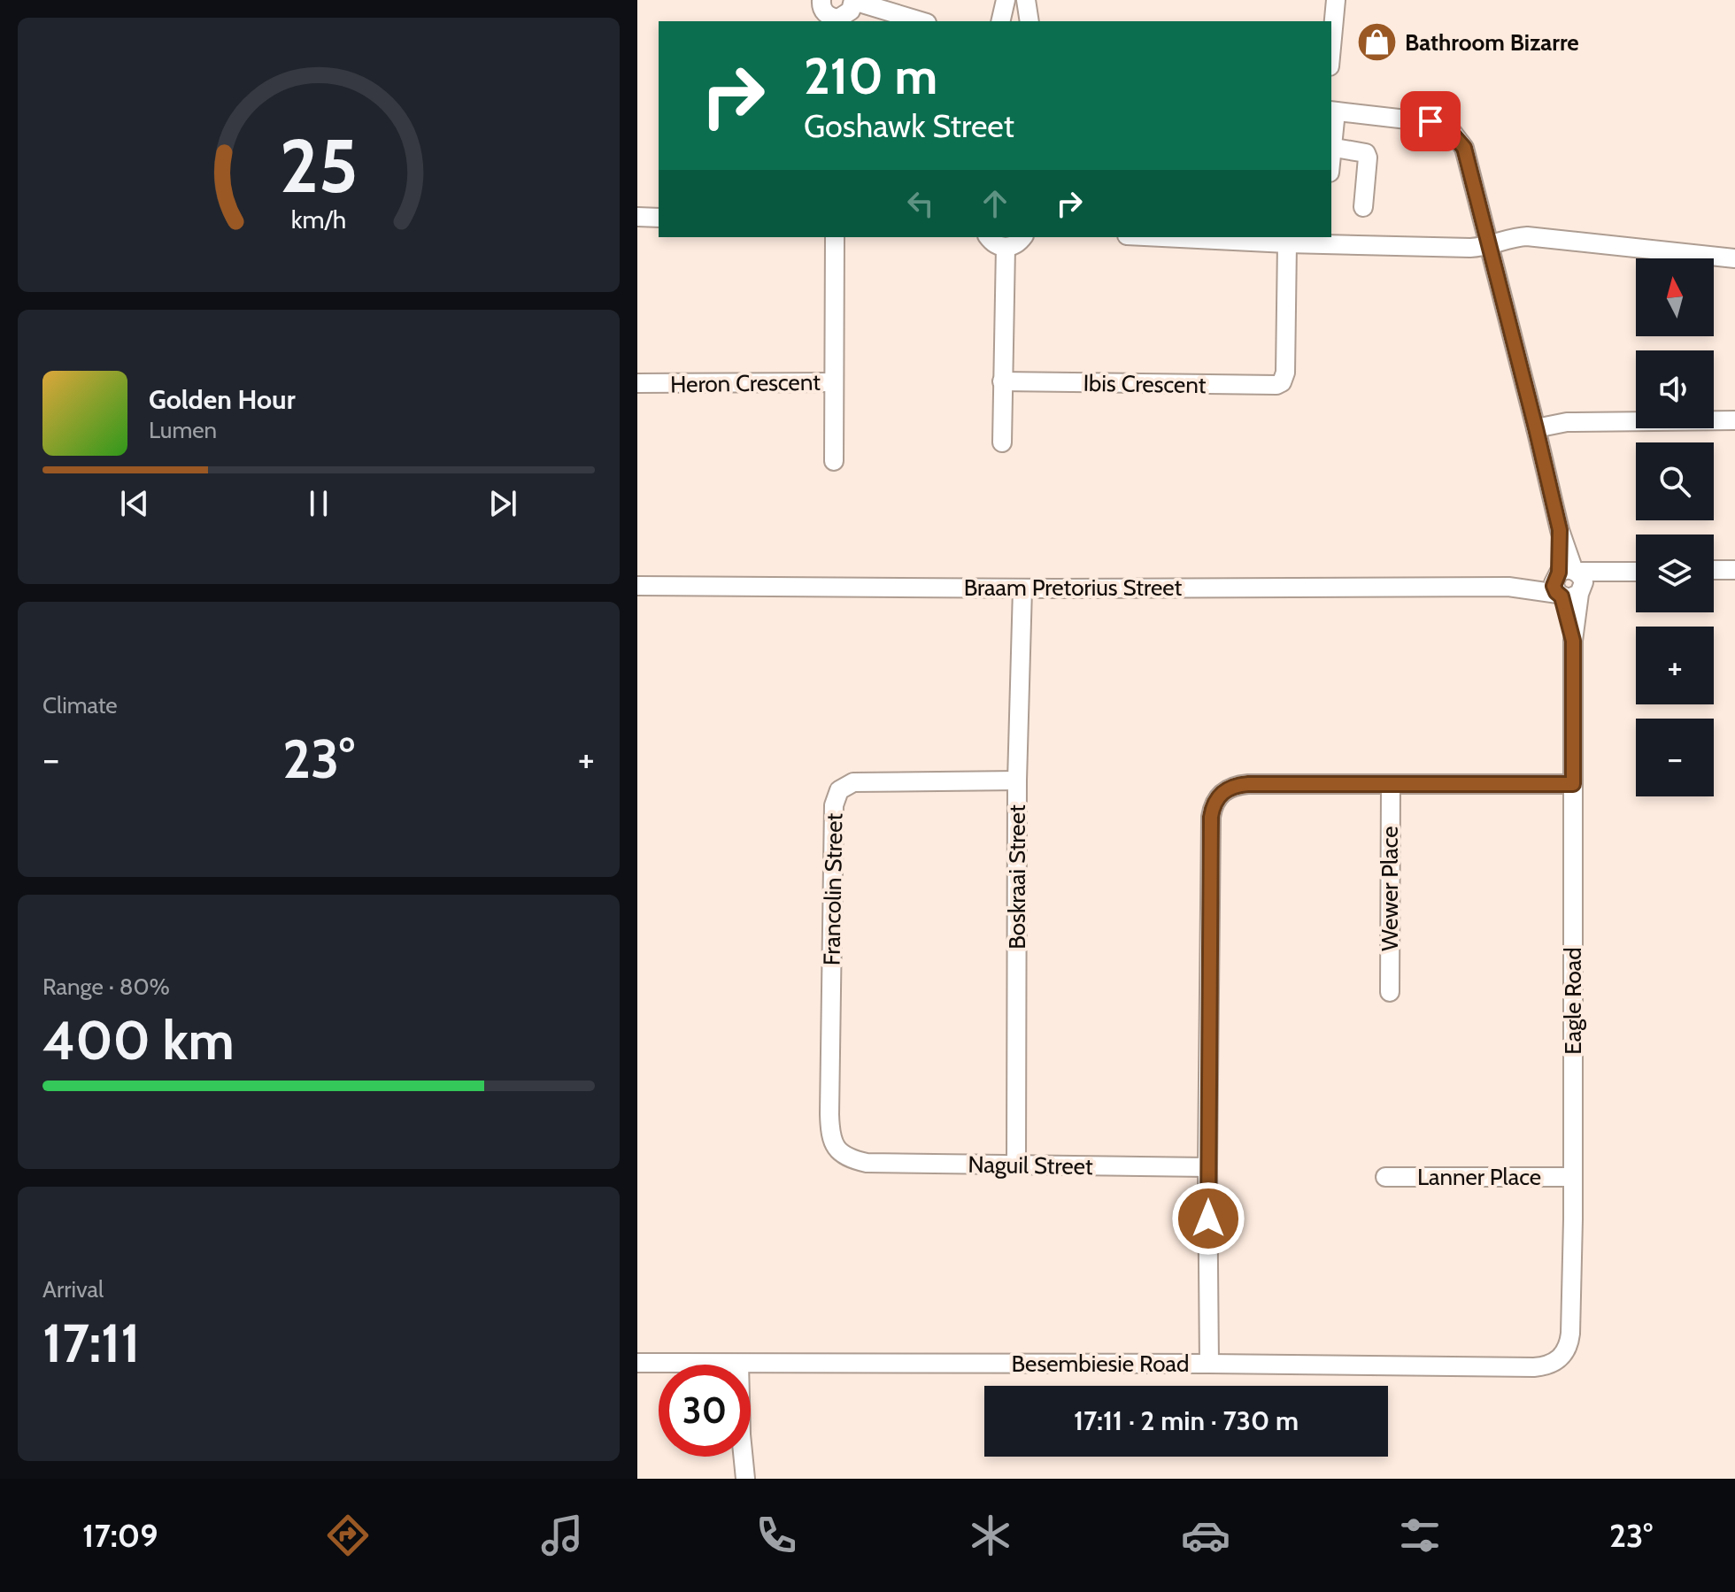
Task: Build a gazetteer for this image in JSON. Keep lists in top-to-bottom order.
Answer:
{
  "streets": {
    "street": [
      "Heron Crescent",
      "Ibis Crescent",
      "Braam Pretorius Street",
      "Boskraai Street",
      "Wewer Place",
      "Francolin Street",
      "Eagle Road",
      "Naguil Street",
      "Lanner Place",
      "Besembiesie Road"
    ]
  },
  "crossings": [
    ["Braam Pretorius Street", "Boskraai Street"],
    ["Braam Pretorius Street", "Eagle Road"],
    ["Boskraai Street", "Francolin Street"],
    ["Boskraai Street", "Naguil Street"],
    ["Francolin Street", "Naguil Street"],
    ["Eagle Road", "Lanner Place"],
    ["Eagle Road", "Besembiesie Road"]
  ],
  "places": {
    "shop": ["Bathroom Bizarre"]
  },
  "north": "top",
  "page": {
    "turn": ["210 m", "Goshawk Street"],
    "map_buttons": ["+", "−"],
    "song": ["Golden Hour", "Lumen"],
    "tile": [
      "Climate",
      ["Range · 80%", "400 km"],
      ["Arrival", "17:11"]
    ],
    "heat": ["−", "23°", "+"],
    "limit": "30",
    "trip": "17:11 · 2 min · 730 m",
    "tabs": ["17:09", "23°"],
    "gauge": ["25", "km/h"]
  }
}
